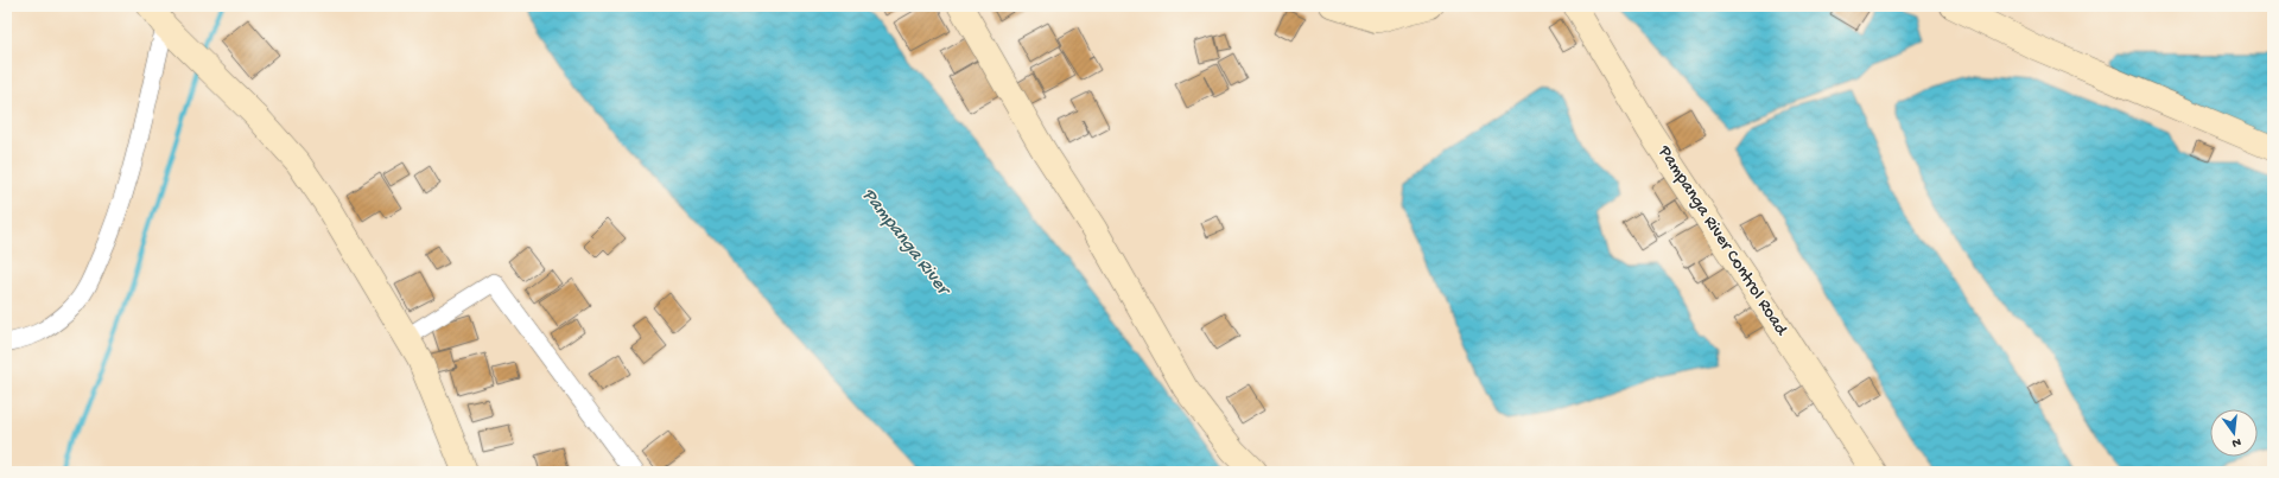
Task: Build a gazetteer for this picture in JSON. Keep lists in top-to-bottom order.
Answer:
{
  "streets": {
    "street": ["Pampanga River Control Road"]
  },
  "water": ["Pampanga River"],
  "north": "bottom"
}
